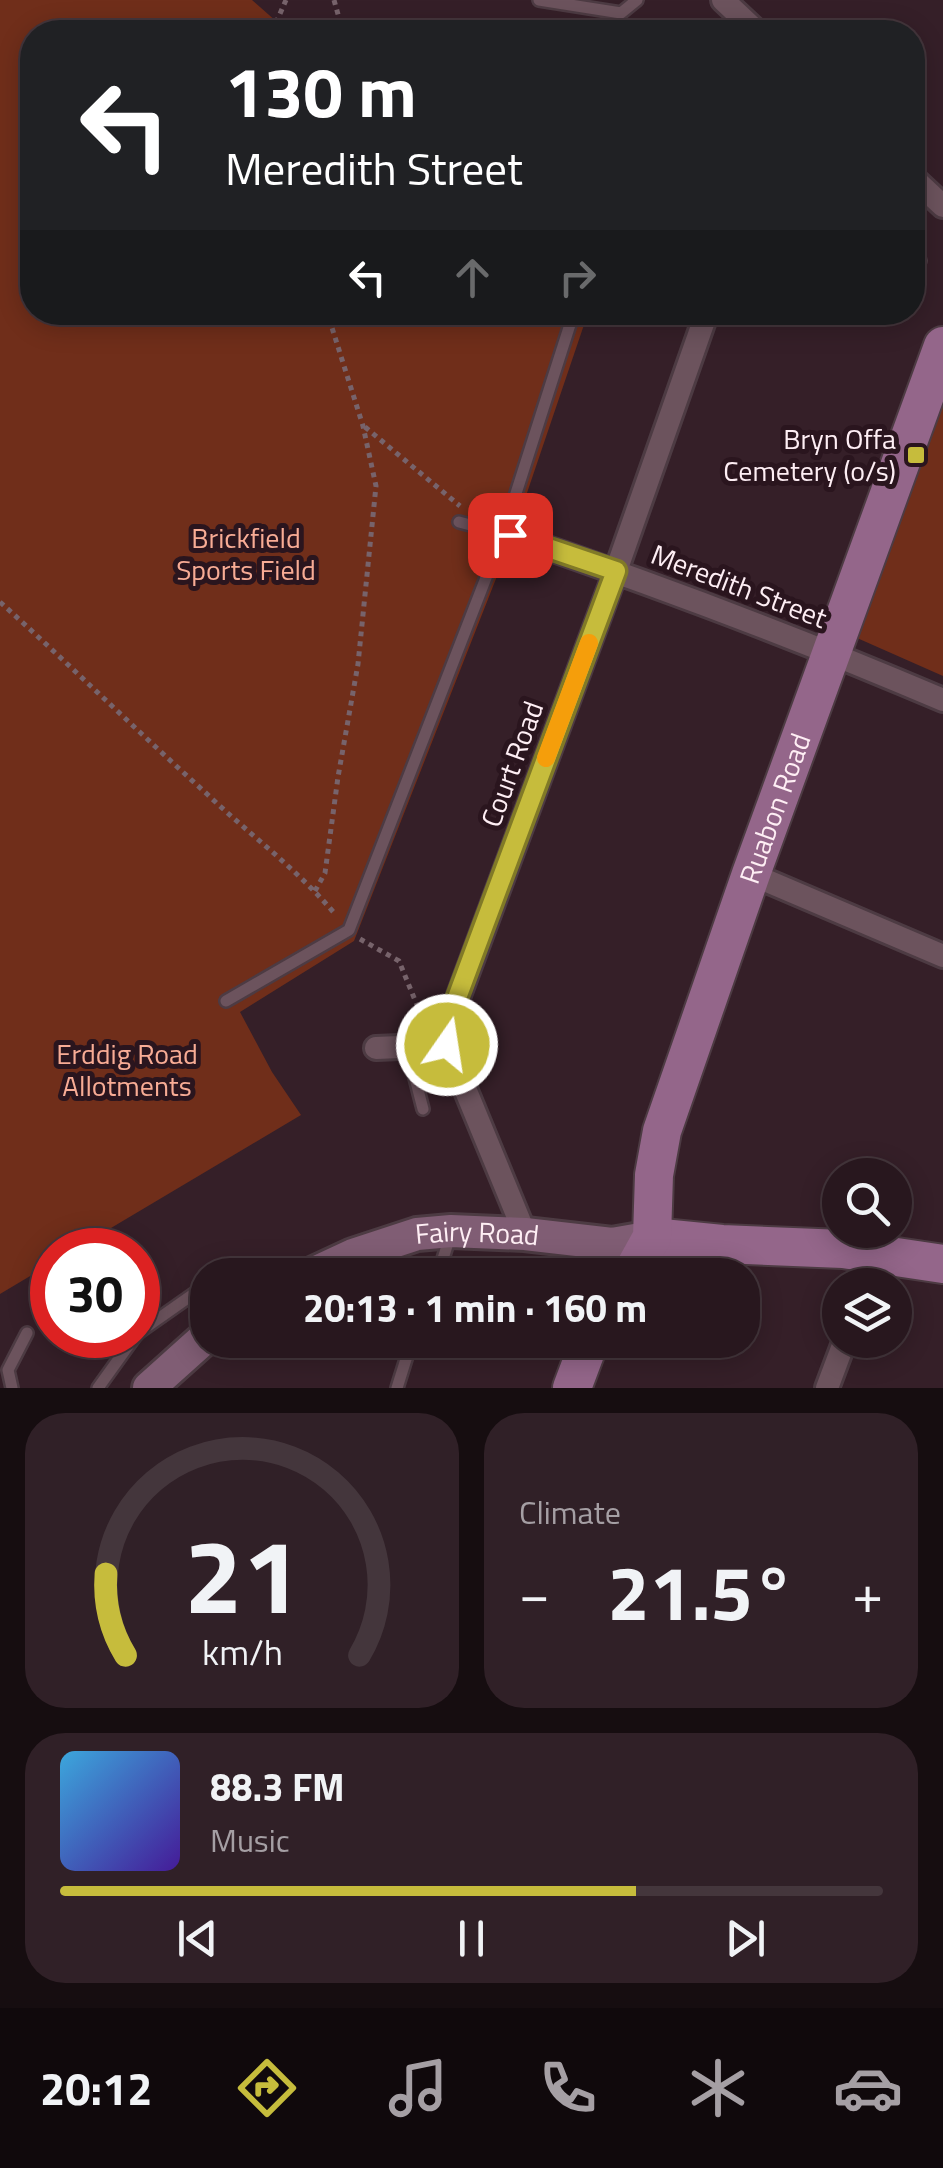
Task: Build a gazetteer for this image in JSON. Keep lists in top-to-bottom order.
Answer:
{
  "streets": {
    "main road": ["Ruabon Road", "Fairy Road"],
    "street": ["Meredith Street", "Court Road"]
  },
  "crossings": [
    ["Meredith Street", "Court Road"],
    ["Meredith Street", "Ruabon Road"],
    ["Ruabon Road", "Fairy Road"]
  ],
  "parks": ["Brickfield Sports Field", "Erddig Road Allotments"],
  "places": {
    "transit": ["Bryn Offa Cemetery (o/s)"]
  },
  "page": {
    "turn": ["130 m", "Meredith Street"],
    "limit": "30",
    "trip": "20:13 · 1 min · 160 m",
    "tile": "Climate",
    "heat": ["−", "21.5°", "+"],
    "song": ["88.3 FM", "Music"],
    "tabs": "20:12",
    "gauge": ["21", "km/h"]
  }
}
